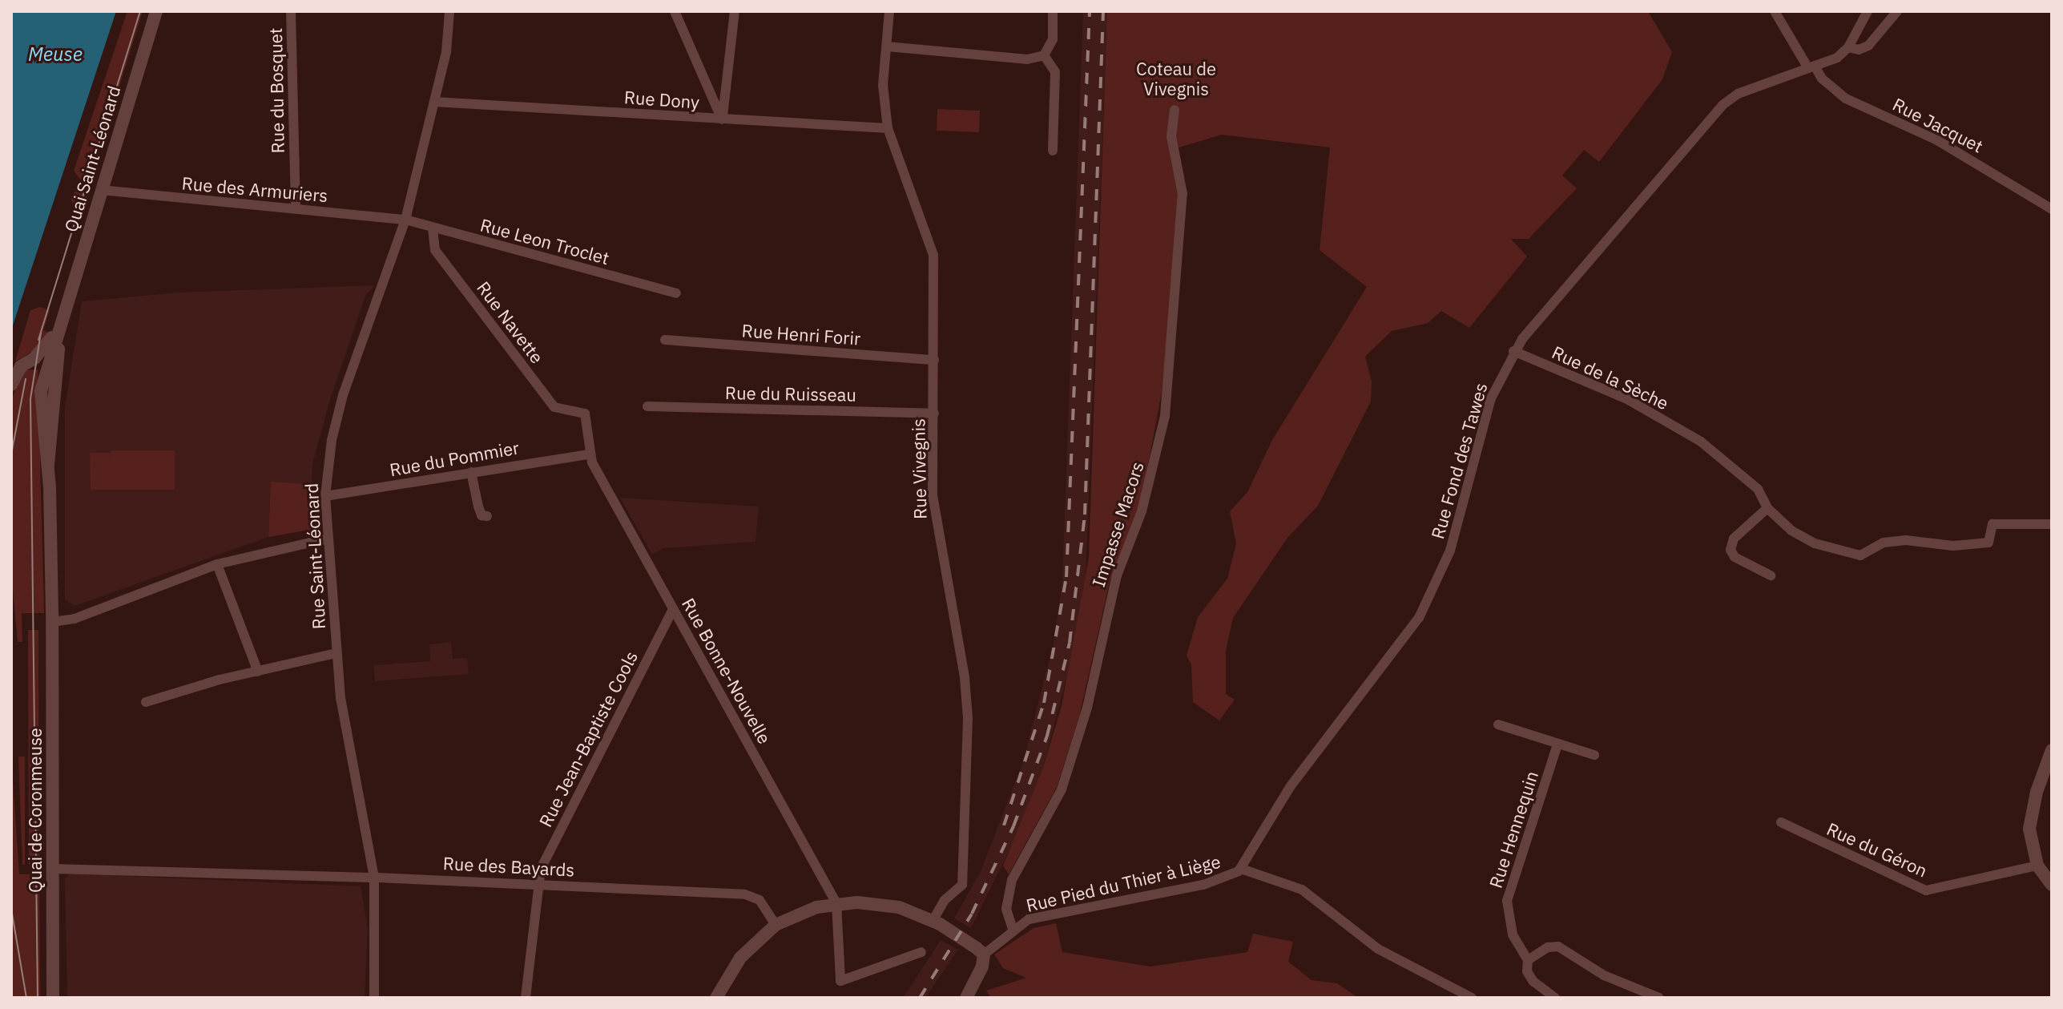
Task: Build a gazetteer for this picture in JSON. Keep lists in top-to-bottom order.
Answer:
{
  "streets": {
    "main road": ["Quai Saint-Léonard", "Quai de Coronmeuse"],
    "street": [
      "Rue du Bosquet",
      "Rue Dony",
      "Rue Jacquet",
      "Rue des Armuriers",
      "Rue Leon Troclet",
      "Rue Navette",
      "Rue Henri Forir",
      "Rue de la Sèche",
      "Rue du Ruisseau",
      "Rue du Pommier",
      "Rue Fond des Tawes",
      "Rue Vivegnis",
      "Impasse Macors",
      "Rue Saint-Léonard",
      "Rue Bonne-Nouvelle",
      "Rue Jean-Baptiste Cools",
      "Rue Hennequin",
      "Rue du Géron",
      "Rue des Bayards",
      "Rue Pied du Thier à Liège"
    ]
  },
  "crossings": [
    ["Rue du Bosquet", "Rue des Armuriers"],
    ["Rue Dony", "Rue Vivegnis"],
    ["Rue Dony", "Rue Saint-Léonard"],
    ["Rue Jacquet", "Rue Fond des Tawes"],
    ["Quai Saint-Léonard", "Rue des Armuriers"],
    ["Quai Saint-Léonard", "Quai de Coronmeuse"],
    ["Rue des Armuriers", "Rue Leon Troclet"],
    ["Rue des Armuriers", "Rue Saint-Léonard"],
    ["Rue Leon Troclet", "Rue Navette"],
    ["Rue Leon Troclet", "Rue Saint-Léonard"],
    ["Rue Navette", "Rue du Pommier"],
    ["Rue Navette", "Rue Bonne-Nouvelle"],
    ["Rue Henri Forir", "Rue Vivegnis"],
    ["Rue de la Sèche", "Rue Fond des Tawes"],
    ["Rue du Ruisseau", "Rue Vivegnis"],
    ["Rue du Pommier", "Rue Saint-Léonard"],
    ["Rue du Pommier", "Rue Bonne-Nouvelle"],
    ["Rue Fond des Tawes", "Rue Pied du Thier à Liège"],
    ["Impasse Macors", "Rue Pied du Thier à Liège"],
    ["Rue Saint-Léonard", "Rue des Bayards"],
    ["Rue Bonne-Nouvelle", "Rue Jean-Baptiste Cools"],
    ["Rue Jean-Baptiste Cools", "Rue des Bayards"],
    ["Quai de Coronmeuse", "Rue des Bayards"]
  ],
  "water": ["Meuse"],
  "parks": ["Coteau de Vivegnis"]
}
